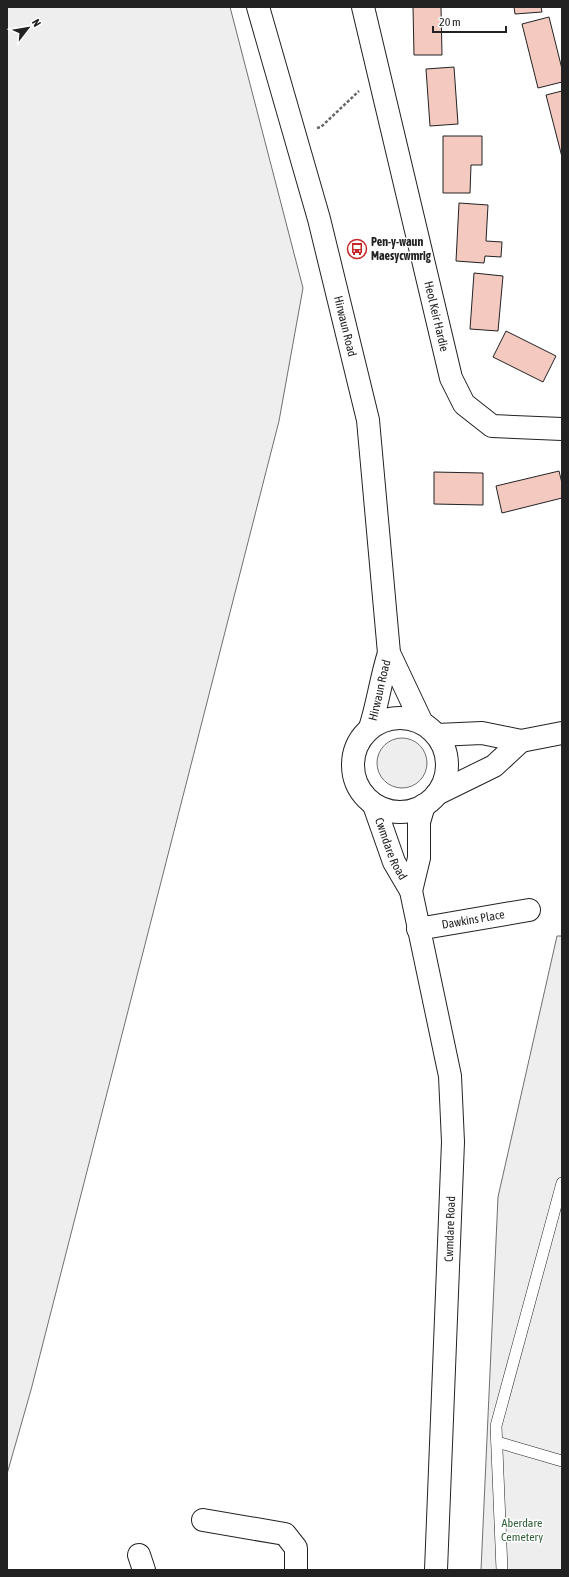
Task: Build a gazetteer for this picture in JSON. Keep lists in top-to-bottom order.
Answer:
{
  "streets": {
    "main road": [
      "Heol Keir Hardie",
      "Hirwaun Road",
      "Cwmdare Road",
      "Dawkins Place"
    ]
  },
  "crossings": [
    ["Hirwaun Road", "Cwmdare Road"],
    ["Cwmdare Road", "Dawkins Place"]
  ],
  "parks": ["Aberdare Cemetery"],
  "places": {
    "bus stop": ["Pen-y-waun Maesycwmrig"]
  },
  "scale_bar": "20 m",
  "north": "top right"
}
